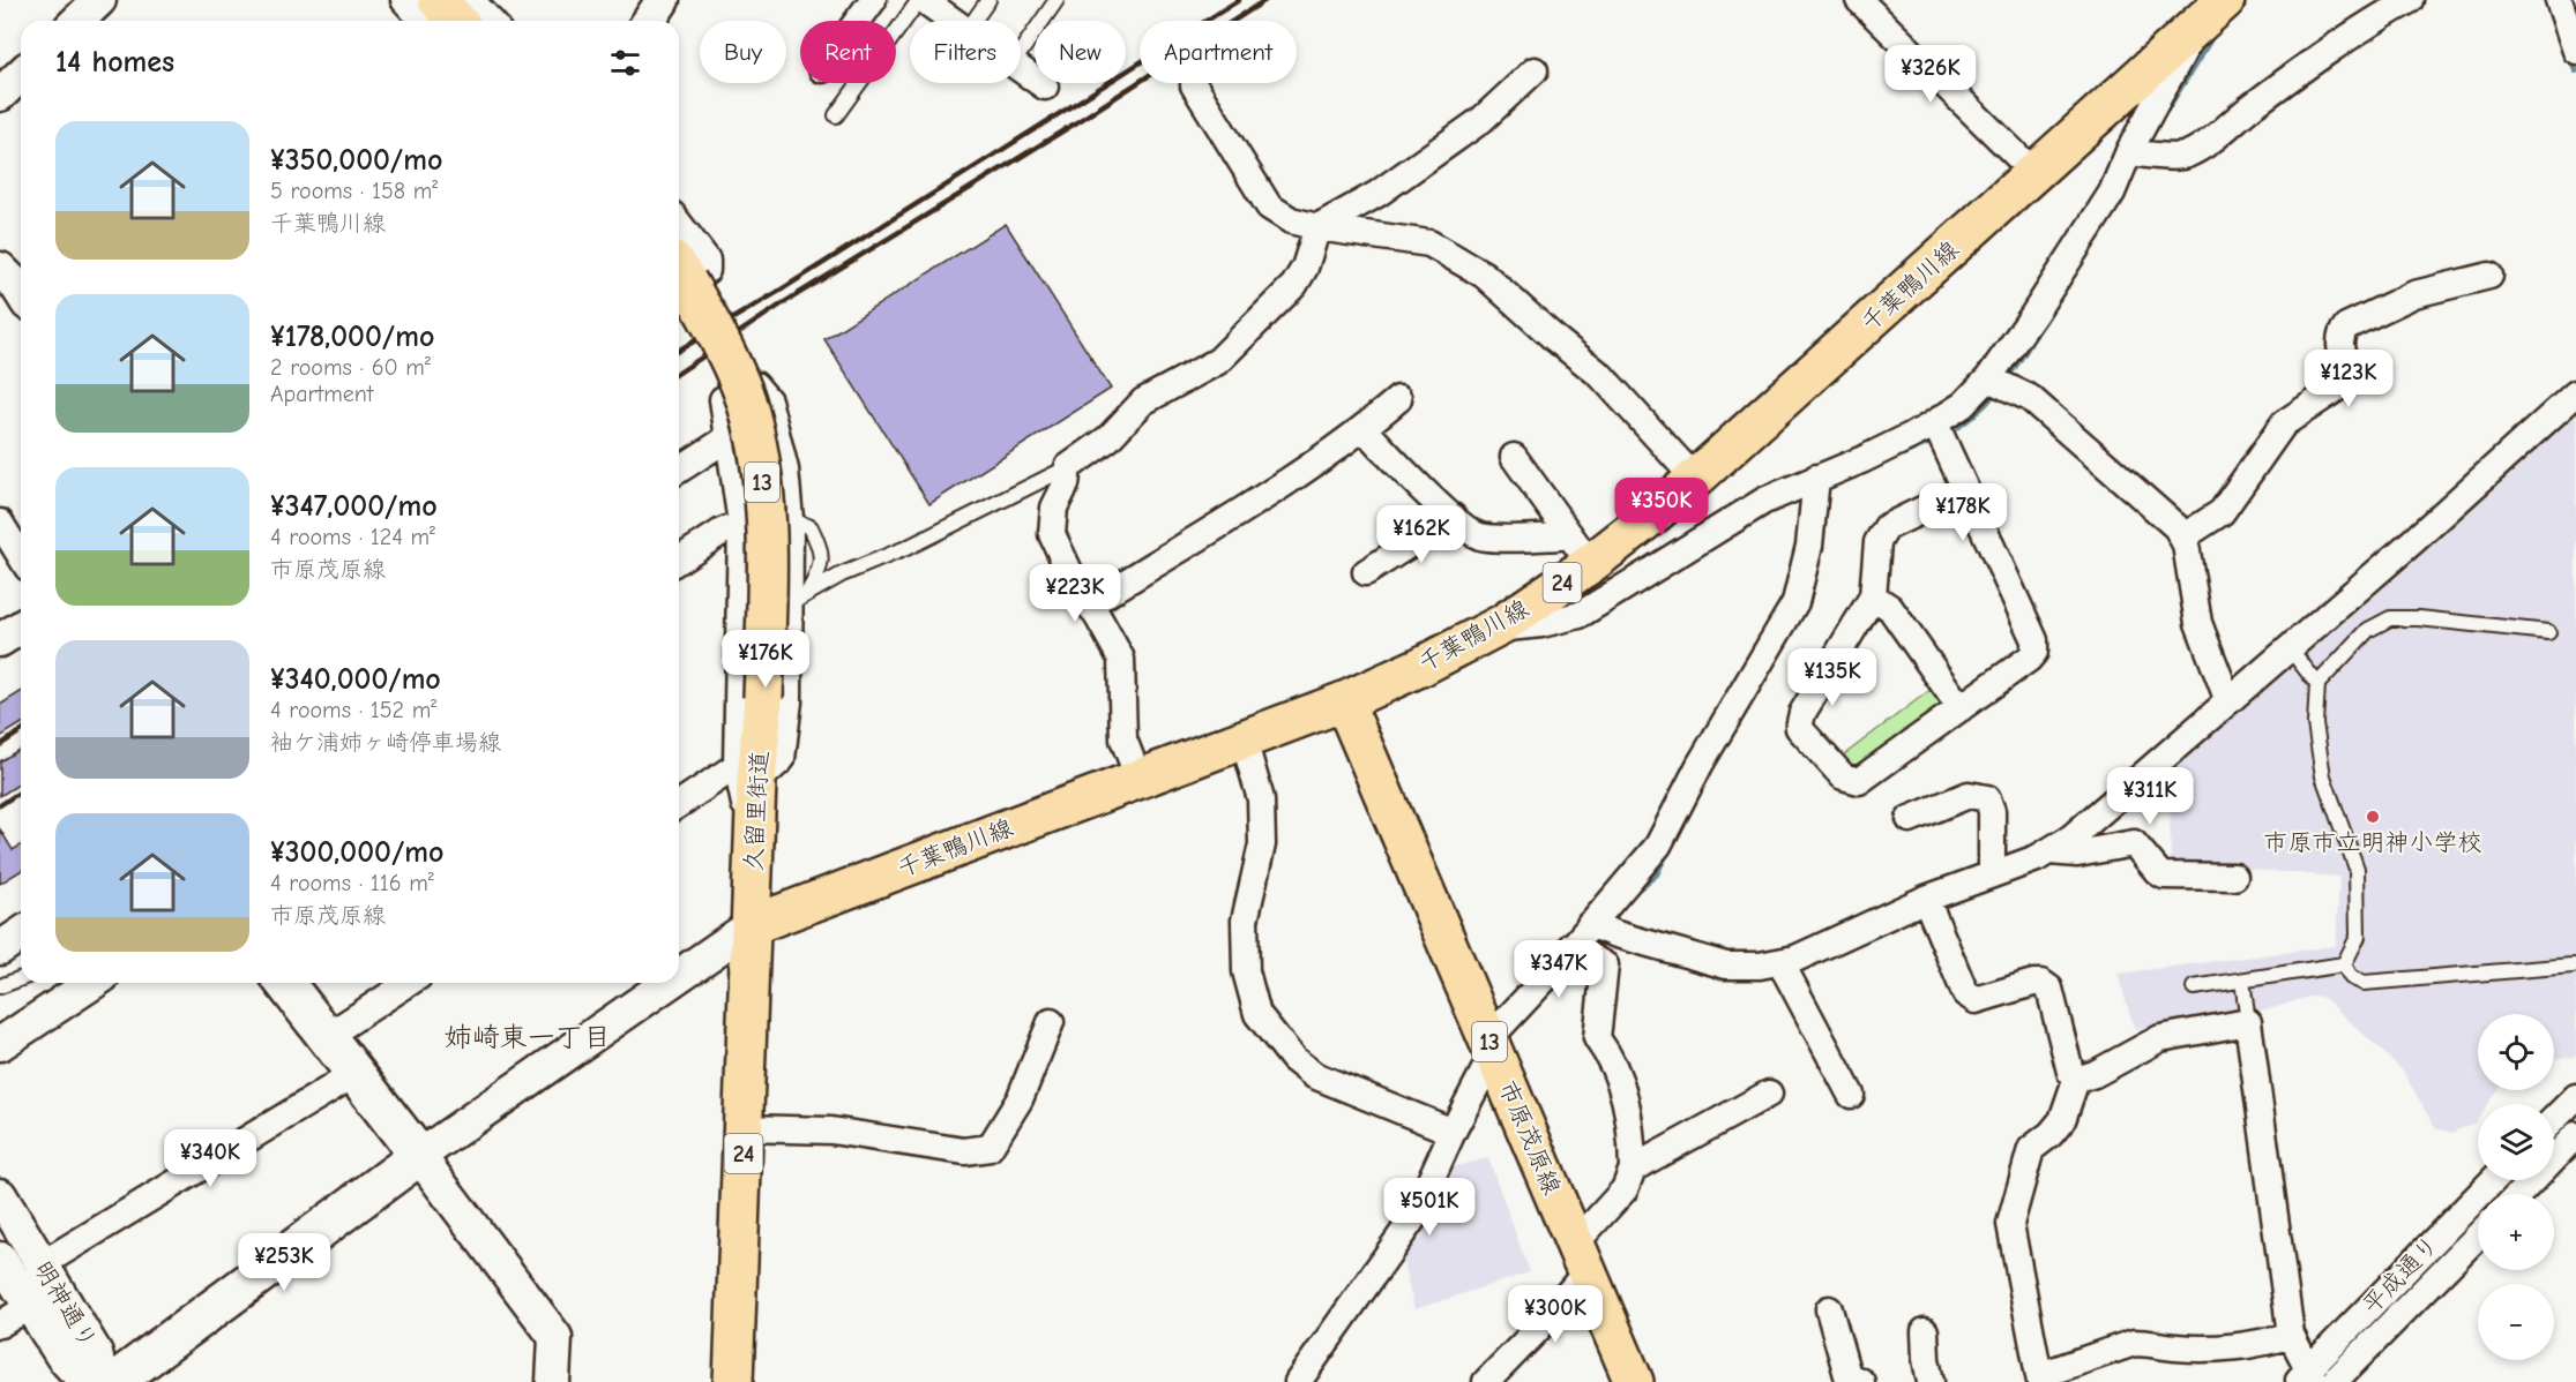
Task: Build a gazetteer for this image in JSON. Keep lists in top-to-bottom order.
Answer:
{
  "streets": {
    "main road": [
      "千葉鴨川線",
      "13",
      "24",
      "久留里街道",
      "市原茂原線"
    ],
    "street": ["平成通り", "明神通り"]
  },
  "crossings": [
    ["千葉鴨川線", "久留里街道"],
    ["千葉鴨川線", "市原茂原線"]
  ],
  "districts": ["姉崎東一丁目"],
  "places": ["市原市立明神小学校"],
  "page": {
    "chip": [
      "Buy",
      "Rent",
      "Filters",
      "New",
      "Apartment"
    ],
    "heading": "14 homes",
    "price": [
      "¥326K",
      "¥123K",
      "¥350K",
      "¥178K",
      "¥162K",
      "¥223K",
      "¥176K",
      "¥135K",
      "¥311K",
      "¥347K",
      "¥340K",
      "¥501K",
      "¥253K",
      "¥300K"
    ],
    "list": [
      {
        "name": "¥350,000/mo",
        "note": "5 rooms · 158 m² · 千葉鴨川線"
      },
      {
        "name": "¥178,000/mo",
        "note": "2 rooms · 60 m² · Apartment"
      },
      {
        "name": "¥347,000/mo",
        "note": "4 rooms · 124 m² · 市原茂原線"
      },
      {
        "name": "¥340,000/mo",
        "note": "4 rooms · 152 m² · 袖ケ浦姉ヶ崎停車場線"
      },
      {
        "name": "¥300,000/mo",
        "note": "4 rooms · 116 m² · 市原茂原線"
      }
    ],
    "map_buttons": ["+", "−"]
  }
}
